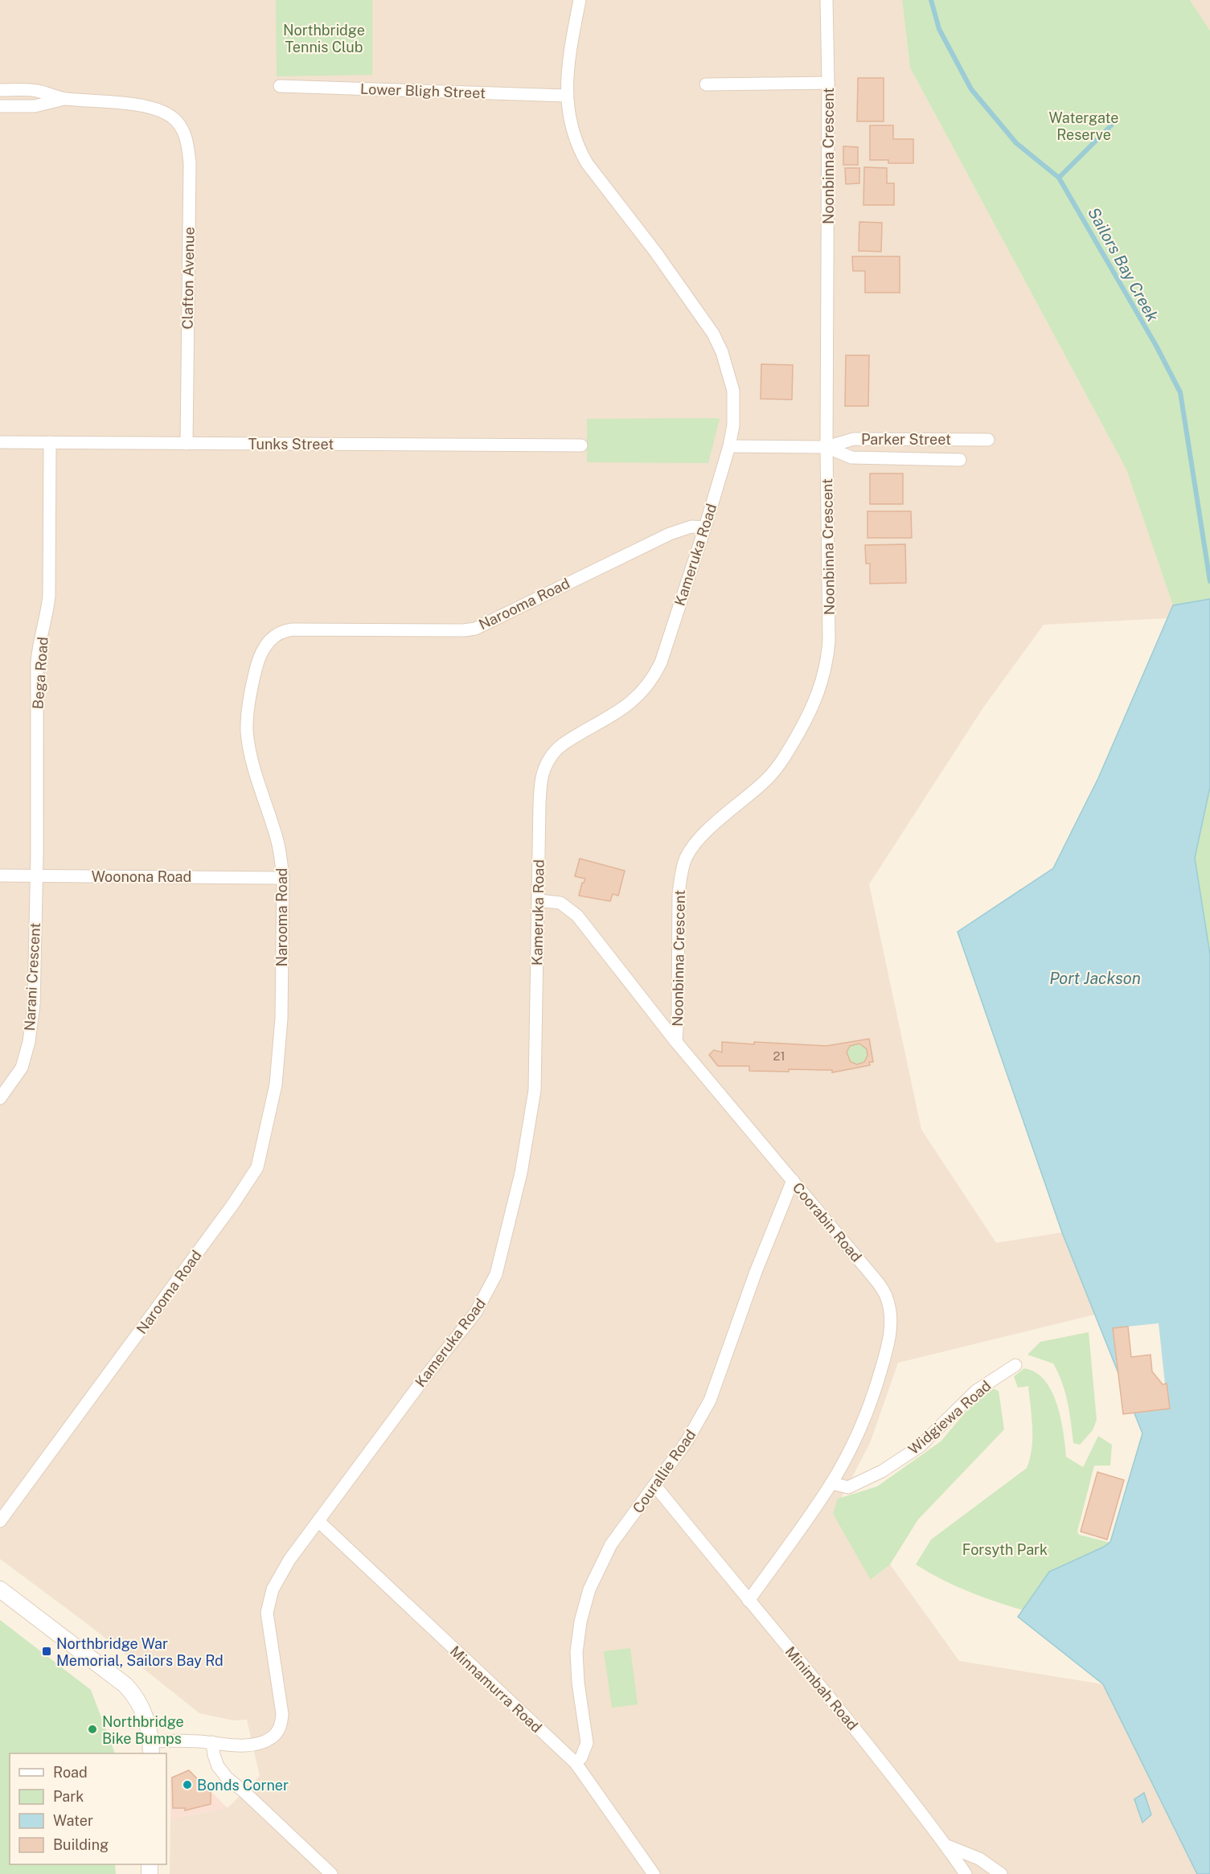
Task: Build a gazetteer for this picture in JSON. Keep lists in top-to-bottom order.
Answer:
{
  "streets": {
    "street": [
      "Lower Bligh Street",
      "Noonbinna Crescent",
      "Clafton Avenue",
      "Parker Street",
      "Tunks Street",
      "Kameruka Road",
      "Narooma Road",
      "Bega Road",
      "Woonona Road",
      "Narani Crescent",
      "Coorabin Road",
      "Widgiewa Road",
      "Courallie Road",
      "Minimbah Road",
      "Minnamurra Road"
    ]
  },
  "crossings": [
    ["Lower Bligh Street", "Kameruka Road"],
    ["Noonbinna Crescent", "Parker Street"],
    ["Noonbinna Crescent", "Coorabin Road"],
    ["Clafton Avenue", "Tunks Street"],
    ["Parker Street", "Kameruka Road"],
    ["Tunks Street", "Bega Road"],
    ["Kameruka Road", "Narooma Road"],
    ["Kameruka Road", "Coorabin Road"],
    ["Kameruka Road", "Minnamurra Road"],
    ["Narooma Road", "Woonona Road"],
    ["Bega Road", "Woonona Road"],
    ["Bega Road", "Narani Crescent"],
    ["Woonona Road", "Narani Crescent"],
    ["Coorabin Road", "Widgiewa Road"],
    ["Coorabin Road", "Courallie Road"],
    ["Coorabin Road", "Minimbah Road"],
    ["Courallie Road", "Minimbah Road"],
    ["Courallie Road", "Minnamurra Road"]
  ],
  "water": ["Sailors Bay Creek", "Port Jackson"],
  "parks": ["Northbridge Tennis Club", "Watergate Reserve", "Forsyth Park"],
  "places": {
    "transit": ["Northbridge War Memorial, Sailors Bay Rd"],
    "other": ["Northbridge Bike Bumps", "Bonds Corner"]
  },
  "house_numbers": ["21"],
  "legend": [
    "Road",
    "Park",
    "Water",
    "Building"
  ]
}
